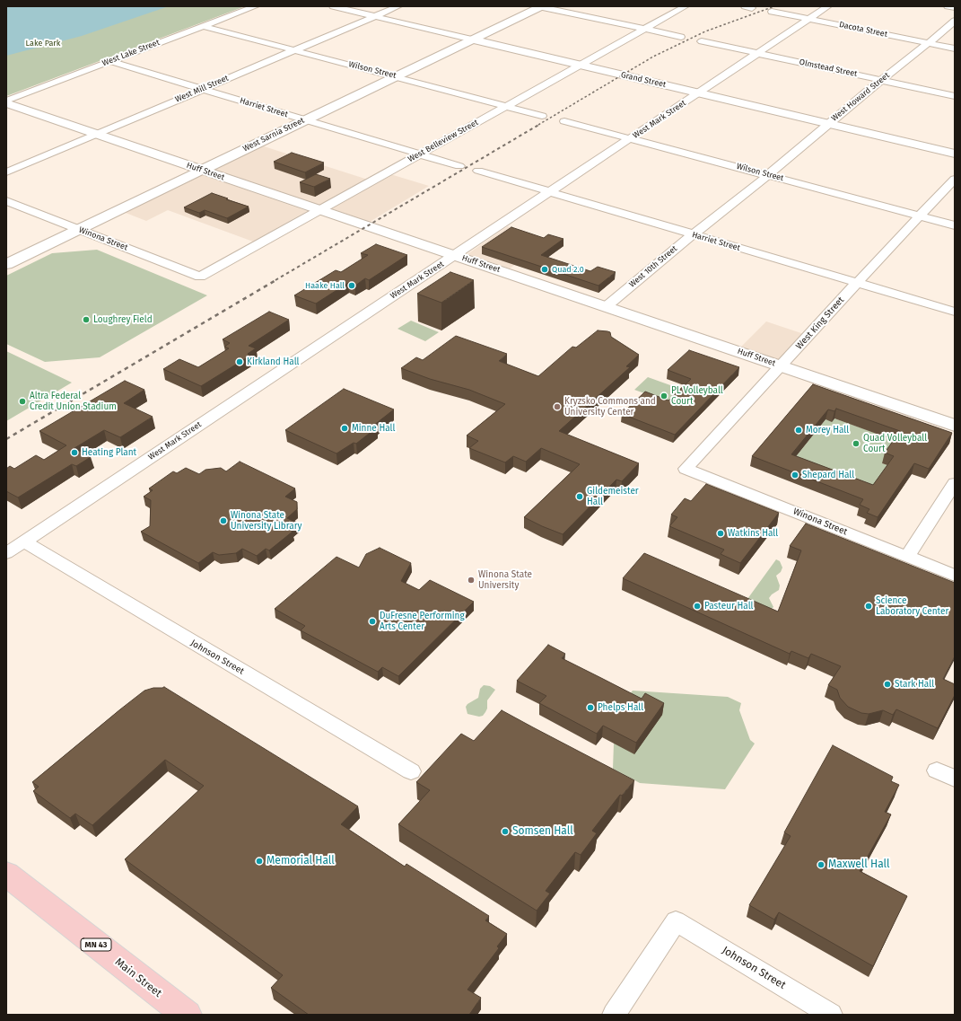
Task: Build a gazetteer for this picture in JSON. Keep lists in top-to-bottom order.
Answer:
{
  "streets": {
    "main road": ["MN 43", "Main Street"],
    "street": [
      "Dacota Street",
      "West Lake Street",
      "Olmstead Street",
      "Wilson Street",
      "Grand Street",
      "West Mill Street",
      "West Howard Street",
      "Harriet Street",
      "West Mark Street",
      "West Sarnia Street",
      "West Belleview Street",
      "Huff Street",
      "Winona Street",
      "West 10th Street",
      "West King Street",
      "Johnson Street"
    ]
  },
  "crossings": [
    ["Dacota Street", "West Howard Street"],
    ["Dacota Street", "West Mark Street"],
    ["West Lake Street", "Wilson Street"],
    ["West Lake Street", "Harriet Street"],
    ["Olmstead Street", "West Howard Street"],
    ["Olmstead Street", "West Mark Street"],
    ["Wilson Street", "West Mill Street"],
    ["Wilson Street", "West Howard Street"],
    ["Wilson Street", "West Mark Street"],
    ["Wilson Street", "West Sarnia Street"],
    ["Wilson Street", "West Belleview Street"],
    ["Wilson Street", "West 10th Street"],
    ["Wilson Street", "West King Street"],
    ["Grand Street", "West Mill Street"],
    ["Grand Street", "West Howard Street"],
    ["Grand Street", "West Mark Street"],
    ["Grand Street", "West Sarnia Street"],
    ["Grand Street", "West Belleview Street"],
    ["West Mill Street", "Harriet Street"],
    ["West Mill Street", "Huff Street"],
    ["West Howard Street", "West 10th Street"],
    ["Harriet Street", "West Mark Street"],
    ["Harriet Street", "West Sarnia Street"],
    ["Harriet Street", "West Belleview Street"],
    ["Harriet Street", "West 10th Street"],
    ["Harriet Street", "West King Street"],
    ["West Mark Street", "Huff Street"],
    ["West Mark Street", "Johnson Street"],
    ["West Sarnia Street", "Huff Street"],
    ["West Sarnia Street", "Winona Street"],
    ["West Belleview Street", "Huff Street"],
    ["West Belleview Street", "Winona Street"],
    ["Huff Street", "West 10th Street"],
    ["Huff Street", "West King Street"],
    ["Winona Street", "West King Street"]
  ],
  "parks": ["Lake Park"],
  "places": [
    "Quad 2.0",
    "Haake Hall",
    "Loughrey Field",
    "Kirkland Hall",
    "PL Volleyball Court",
    "Altra Federal Credit Union Stadium",
    "Kryzsko Commons and University Center",
    "Minne Hall",
    "Morey Hall",
    "Quad Volleyball Court",
    "Heating Plant",
    "Shepard Hall",
    "Gildemeister Hall",
    "Winona State University Library",
    "Watkins Hall",
    "Winona State University",
    "Pasteur Hall",
    "Science Laboratory Center",
    "DuFresne Performing Arts Center",
    "Stark Hall",
    "Phelps Hall",
    "Somsen Hall",
    "Memorial Hall",
    "Maxwell Hall"
  ]
}
